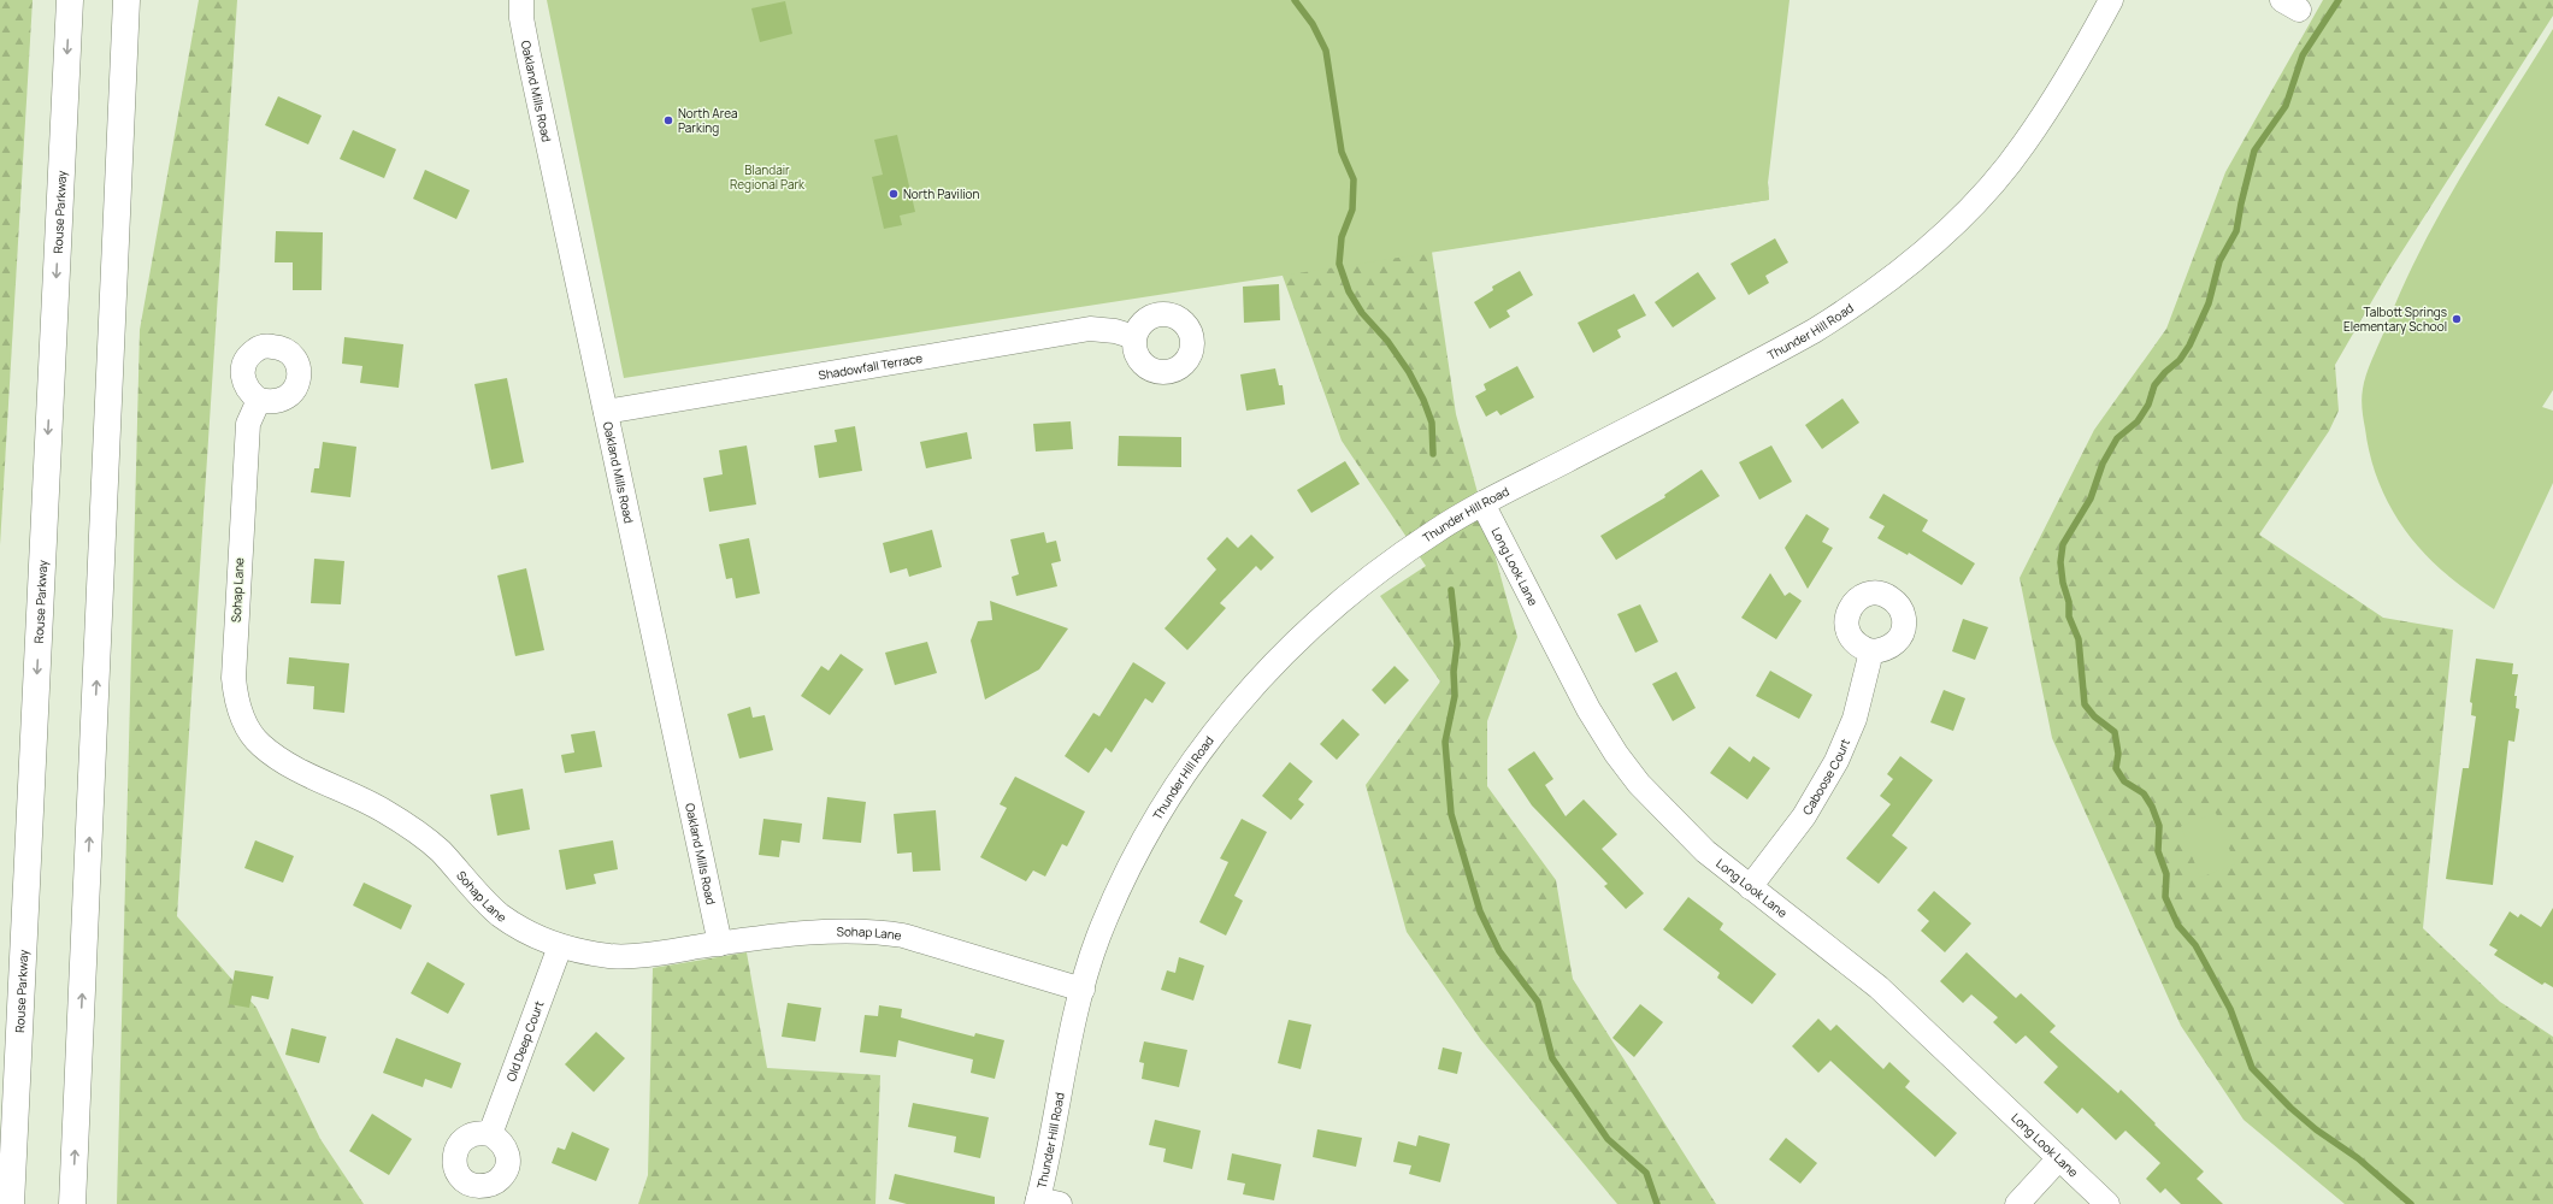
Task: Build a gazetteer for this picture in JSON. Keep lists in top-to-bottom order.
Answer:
{
  "streets": {
    "main road": ["Rouse Parkway"],
    "street": [
      "Oakland Mills Road",
      "Thunder Hill Road",
      "Shadowfall Terrace",
      "Long Look Lane",
      "Sohap Lane",
      "Caboose Court",
      "Old Deep Court"
    ]
  },
  "crossings": [
    ["Oakland Mills Road", "Shadowfall Terrace"],
    ["Oakland Mills Road", "Sohap Lane"],
    ["Thunder Hill Road", "Long Look Lane"],
    ["Thunder Hill Road", "Sohap Lane"],
    ["Long Look Lane", "Caboose Court"],
    ["Sohap Lane", "Old Deep Court"]
  ],
  "parks": ["Blandair Regional Park"],
  "places": ["North Area Parking", "North Pavilion", "Talbott Springs Elementary School"]
}
